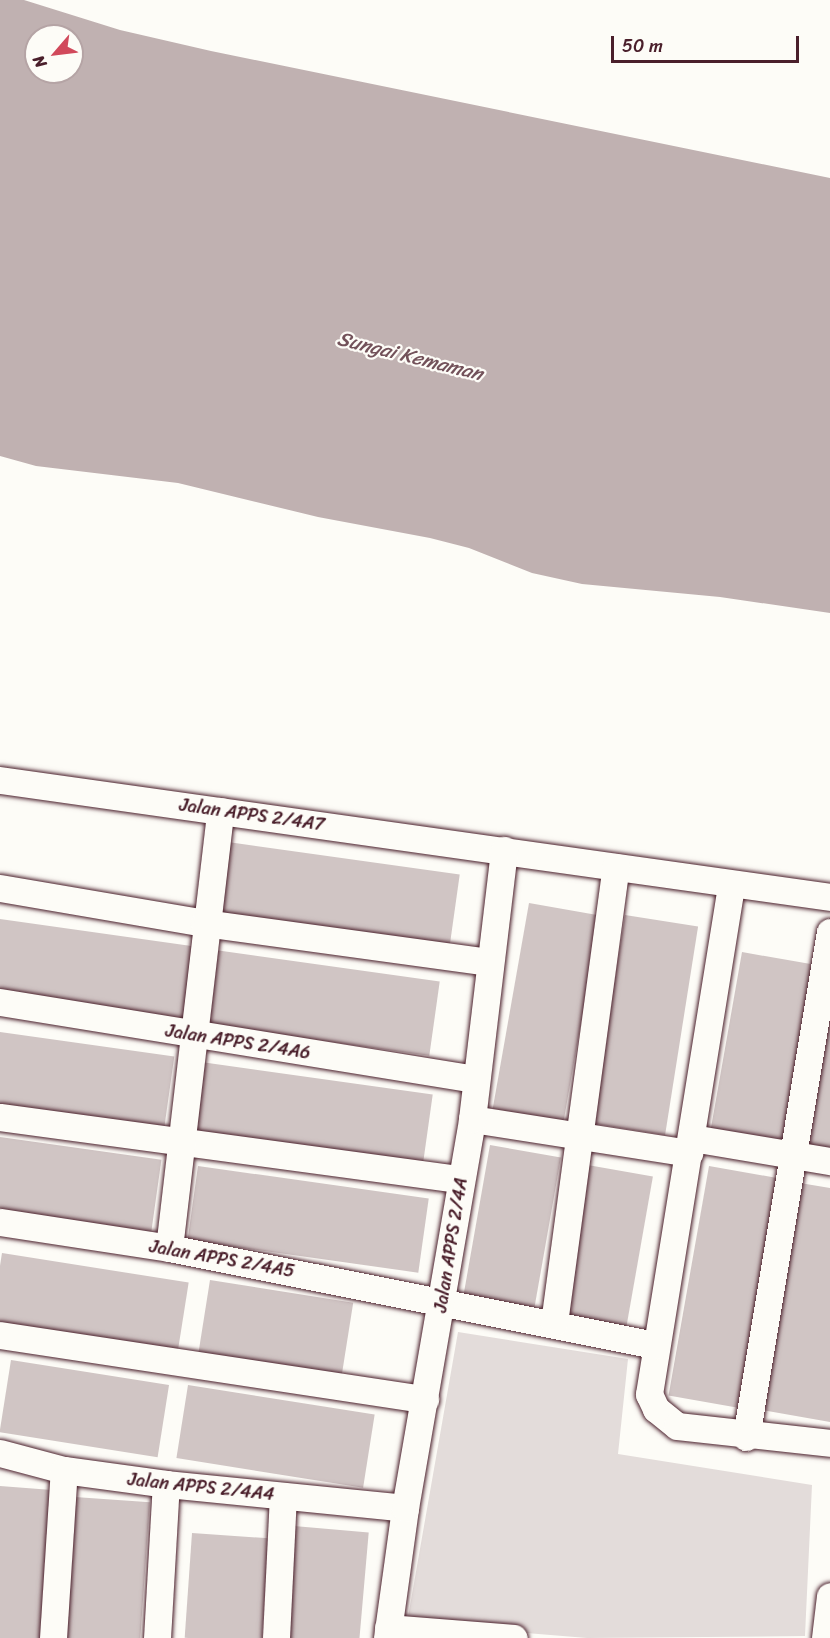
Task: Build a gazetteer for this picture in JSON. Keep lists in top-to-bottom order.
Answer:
{
  "streets": {
    "street": [
      "Jalan APPS 2/4A7",
      "Jalan APPS 2/4A6",
      "Jalan APPS 2/4A",
      "Jalan APPS 2/4A5",
      "Jalan APPS 2/4A4"
    ]
  },
  "crossings": [
    ["Jalan APPS 2/4A7", "Jalan APPS 2/4A"],
    ["Jalan APPS 2/4A6", "Jalan APPS 2/4A"],
    ["Jalan APPS 2/4A", "Jalan APPS 2/4A5"],
    ["Jalan APPS 2/4A", "Jalan APPS 2/4A4"]
  ],
  "water": ["Sungai Kemaman"],
  "scale_bar": "50 m",
  "north": "bottom left"
}
